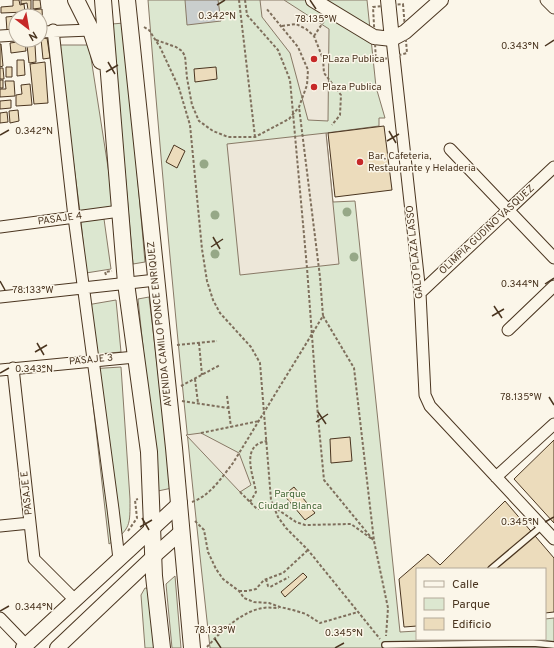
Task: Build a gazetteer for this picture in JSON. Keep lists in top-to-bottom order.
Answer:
{
  "streets": {
    "main road": ["AVENIDA CAMILO PONCE ENRIQUEZ"],
    "street": [
      "PASAJE 4",
      "OLIMPIA GUDIÑO VASQUEZ",
      "GALO PLAZA LASSO",
      "PASAJE 3",
      "PASAJE E"
    ]
  },
  "crossings": [
    ["OLIMPIA GUDIÑO VASQUEZ", "GALO PLAZA LASSO"],
    ["PASAJE 3", "PASAJE E"]
  ],
  "parks": ["Parque Ciudad Blanca"],
  "places": ["PLaza Publica", "Plaza Publica", "Bar, Cafeteria, Restaurante y Heladeria"],
  "legend": ["Calle", "Parque", "Edificio"],
  "north": "bottom right",
  "coordinates": [
    "0.342°N",
    "78.135°W",
    "0.343°N",
    "0.344°N",
    "78.133°W",
    "0.345°N"
  ]
}
